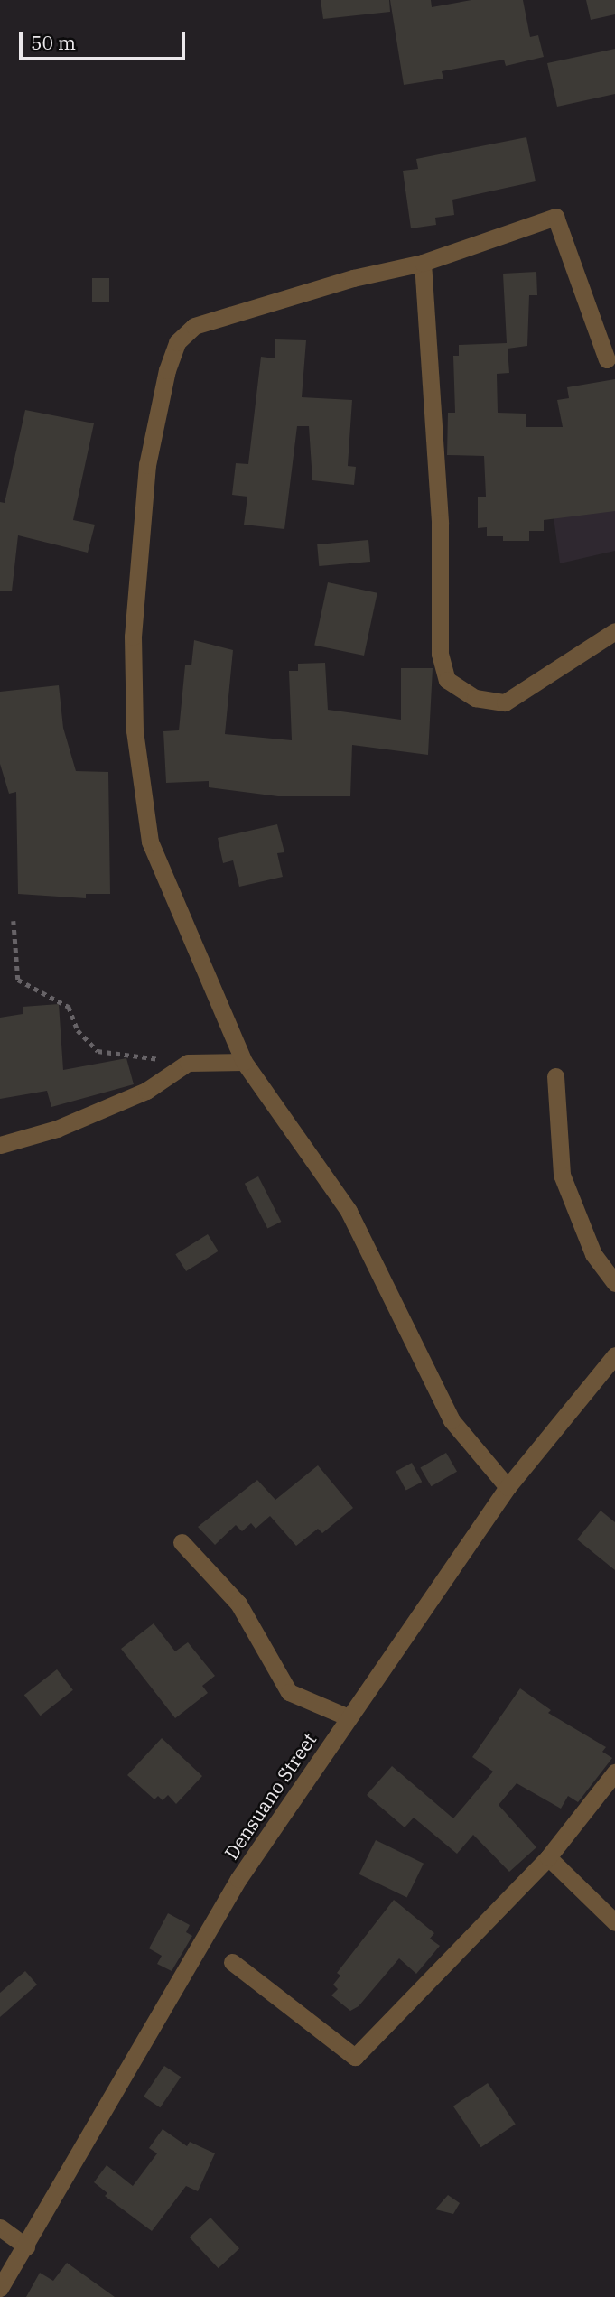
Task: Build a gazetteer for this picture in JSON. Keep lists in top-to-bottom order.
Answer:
{
  "streets": {
    "street": ["Densuano Street"]
  },
  "scale_bar": "50 m"
}
